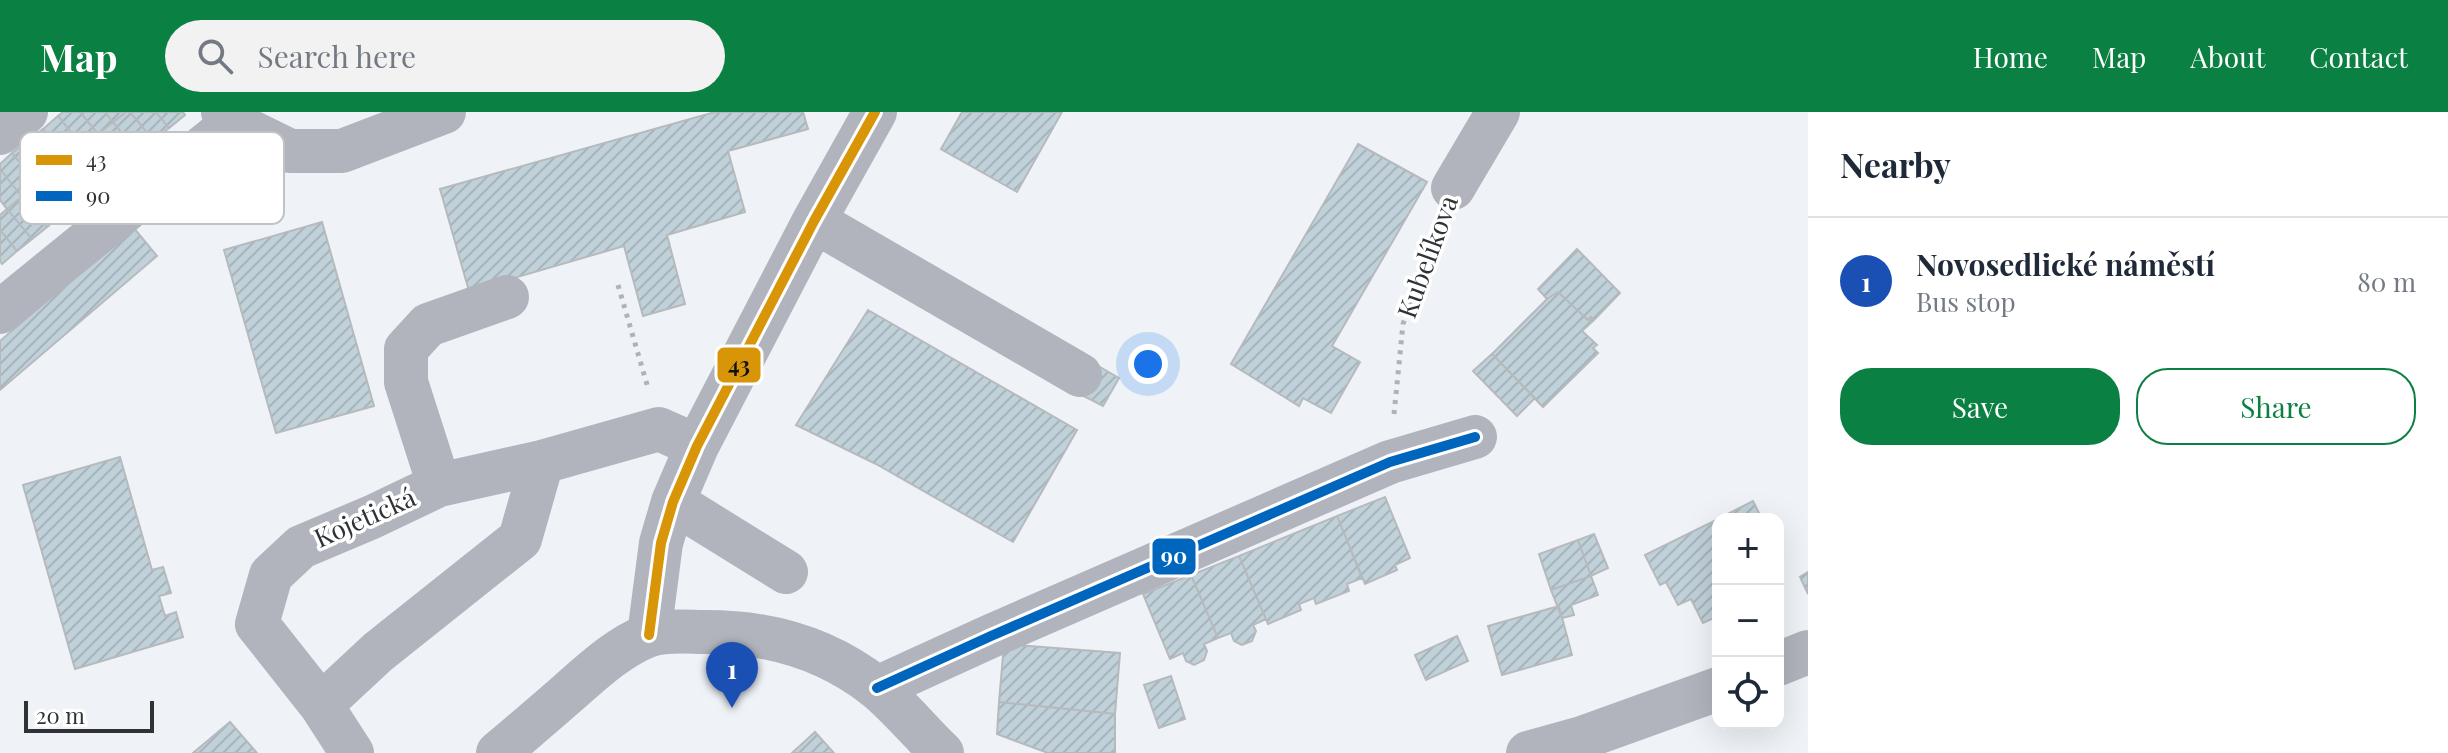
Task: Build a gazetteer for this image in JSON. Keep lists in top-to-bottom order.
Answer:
{
  "streets": {
    "street": ["Kubelíkova", "Kojetická"]
  },
  "lines": ["transit line 43", "transit line 90"],
  "legend": ["43", "90"],
  "scale_bar": "20 m",
  "page": {
    "header": "Map",
    "search": "Search here",
    "nav": [
      "Home",
      "Map",
      "About",
      "Contact"
    ],
    "heading": "Nearby",
    "list": [
      {
        "mark": "1",
        "name": "Novosedlické náměstí",
        "note": "Bus stop",
        "value": "80 m"
      }
    ],
    "buttons": ["Save", "Share"],
    "map_buttons": ["+", "−"],
    "pins": "1",
    "scale": "20 m"
  }
}
